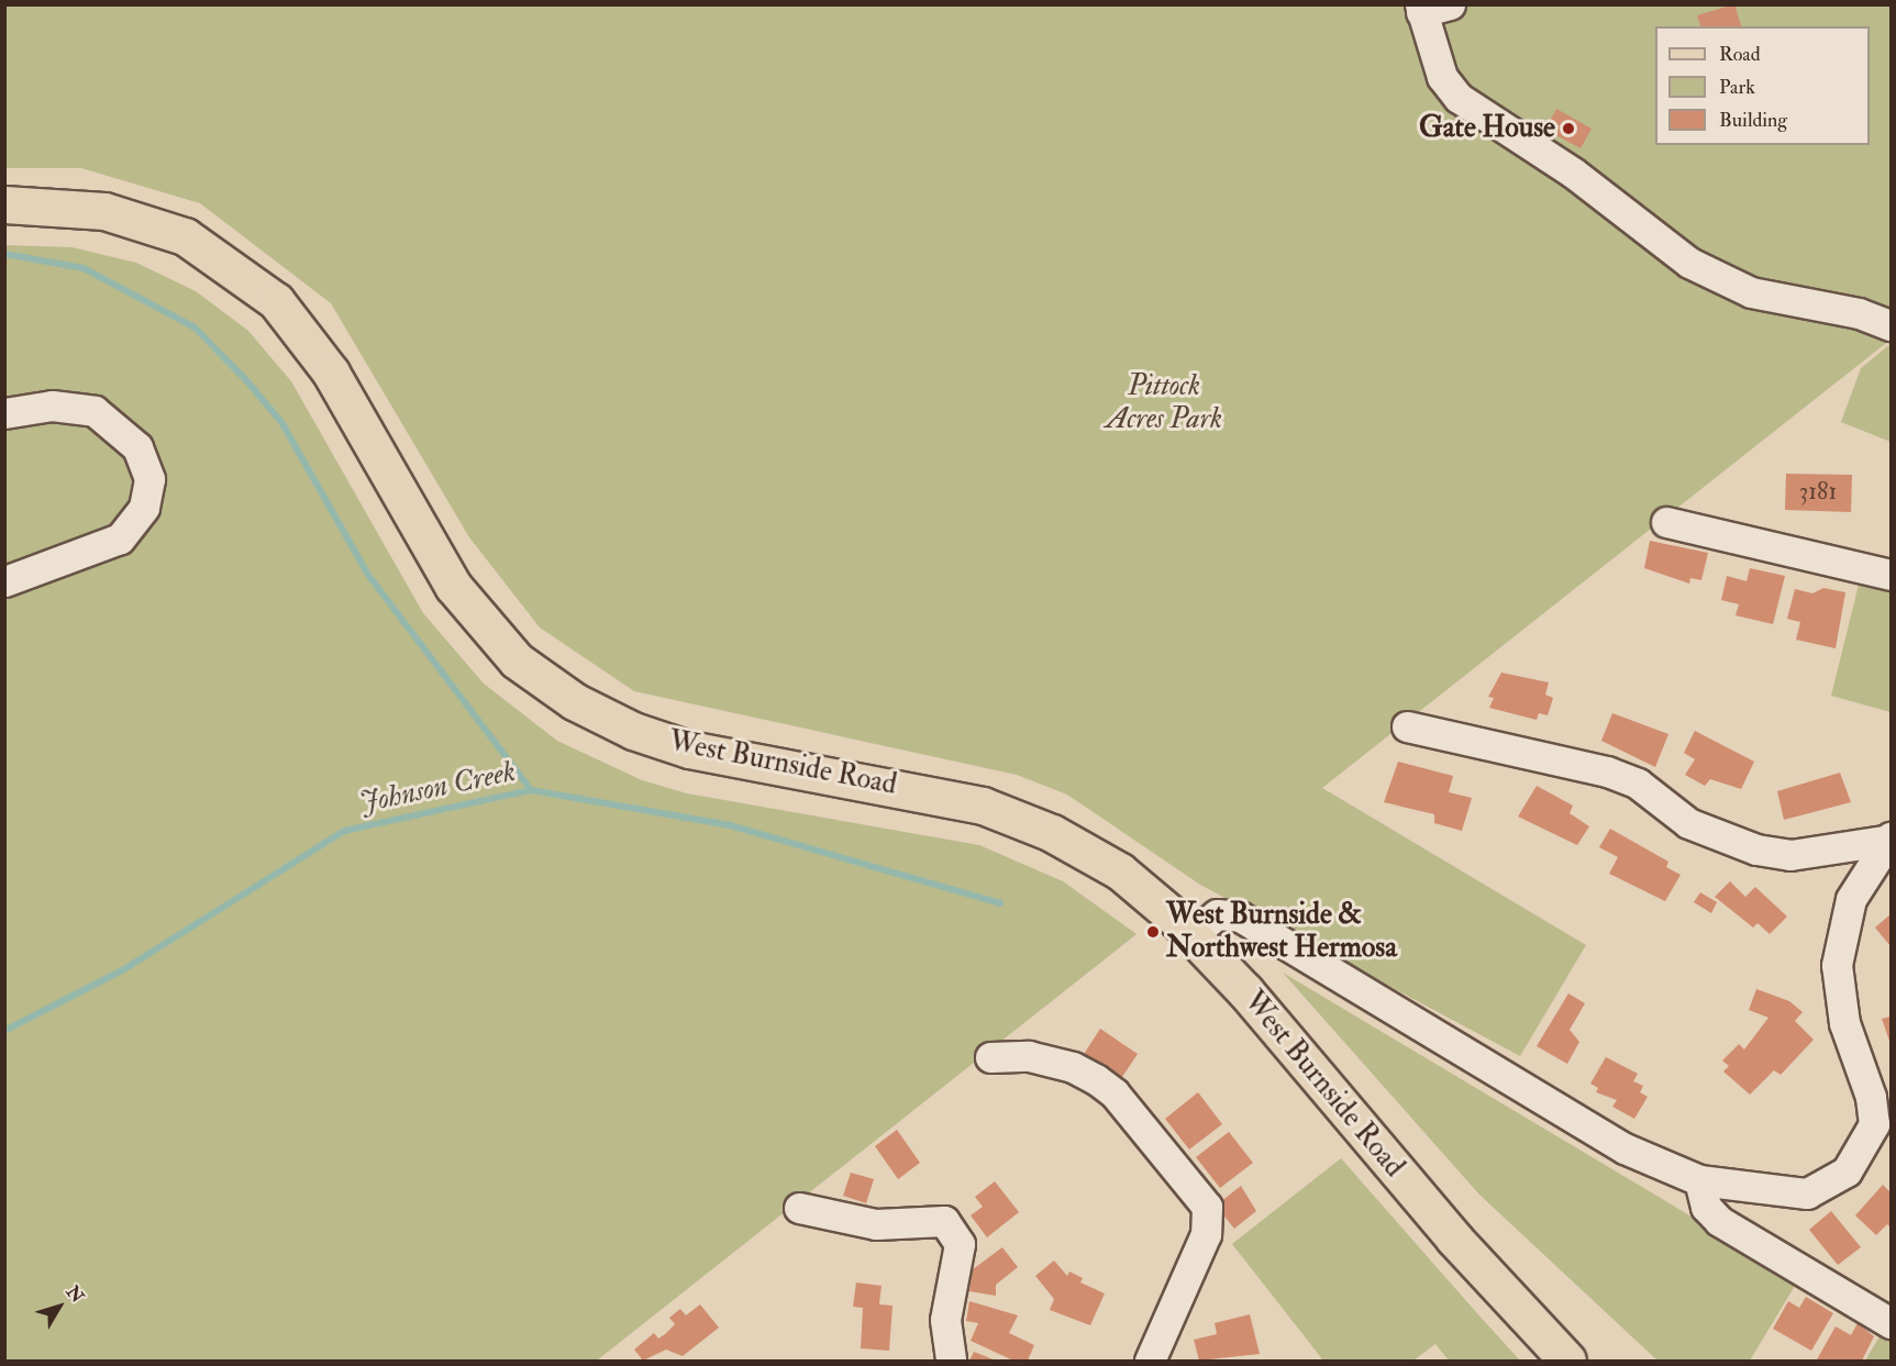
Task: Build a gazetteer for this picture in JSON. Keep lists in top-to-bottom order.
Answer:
{
  "streets": {
    "main road": ["West Burnside Road"]
  },
  "water": ["Johnson Creek"],
  "parks": ["Pittock Acres Park"],
  "places": ["Gate House", "West Burnside & Northwest Hermosa"],
  "house_numbers": ["3181"],
  "legend": ["Road", "Park", "Building"],
  "north": "top right"
}
